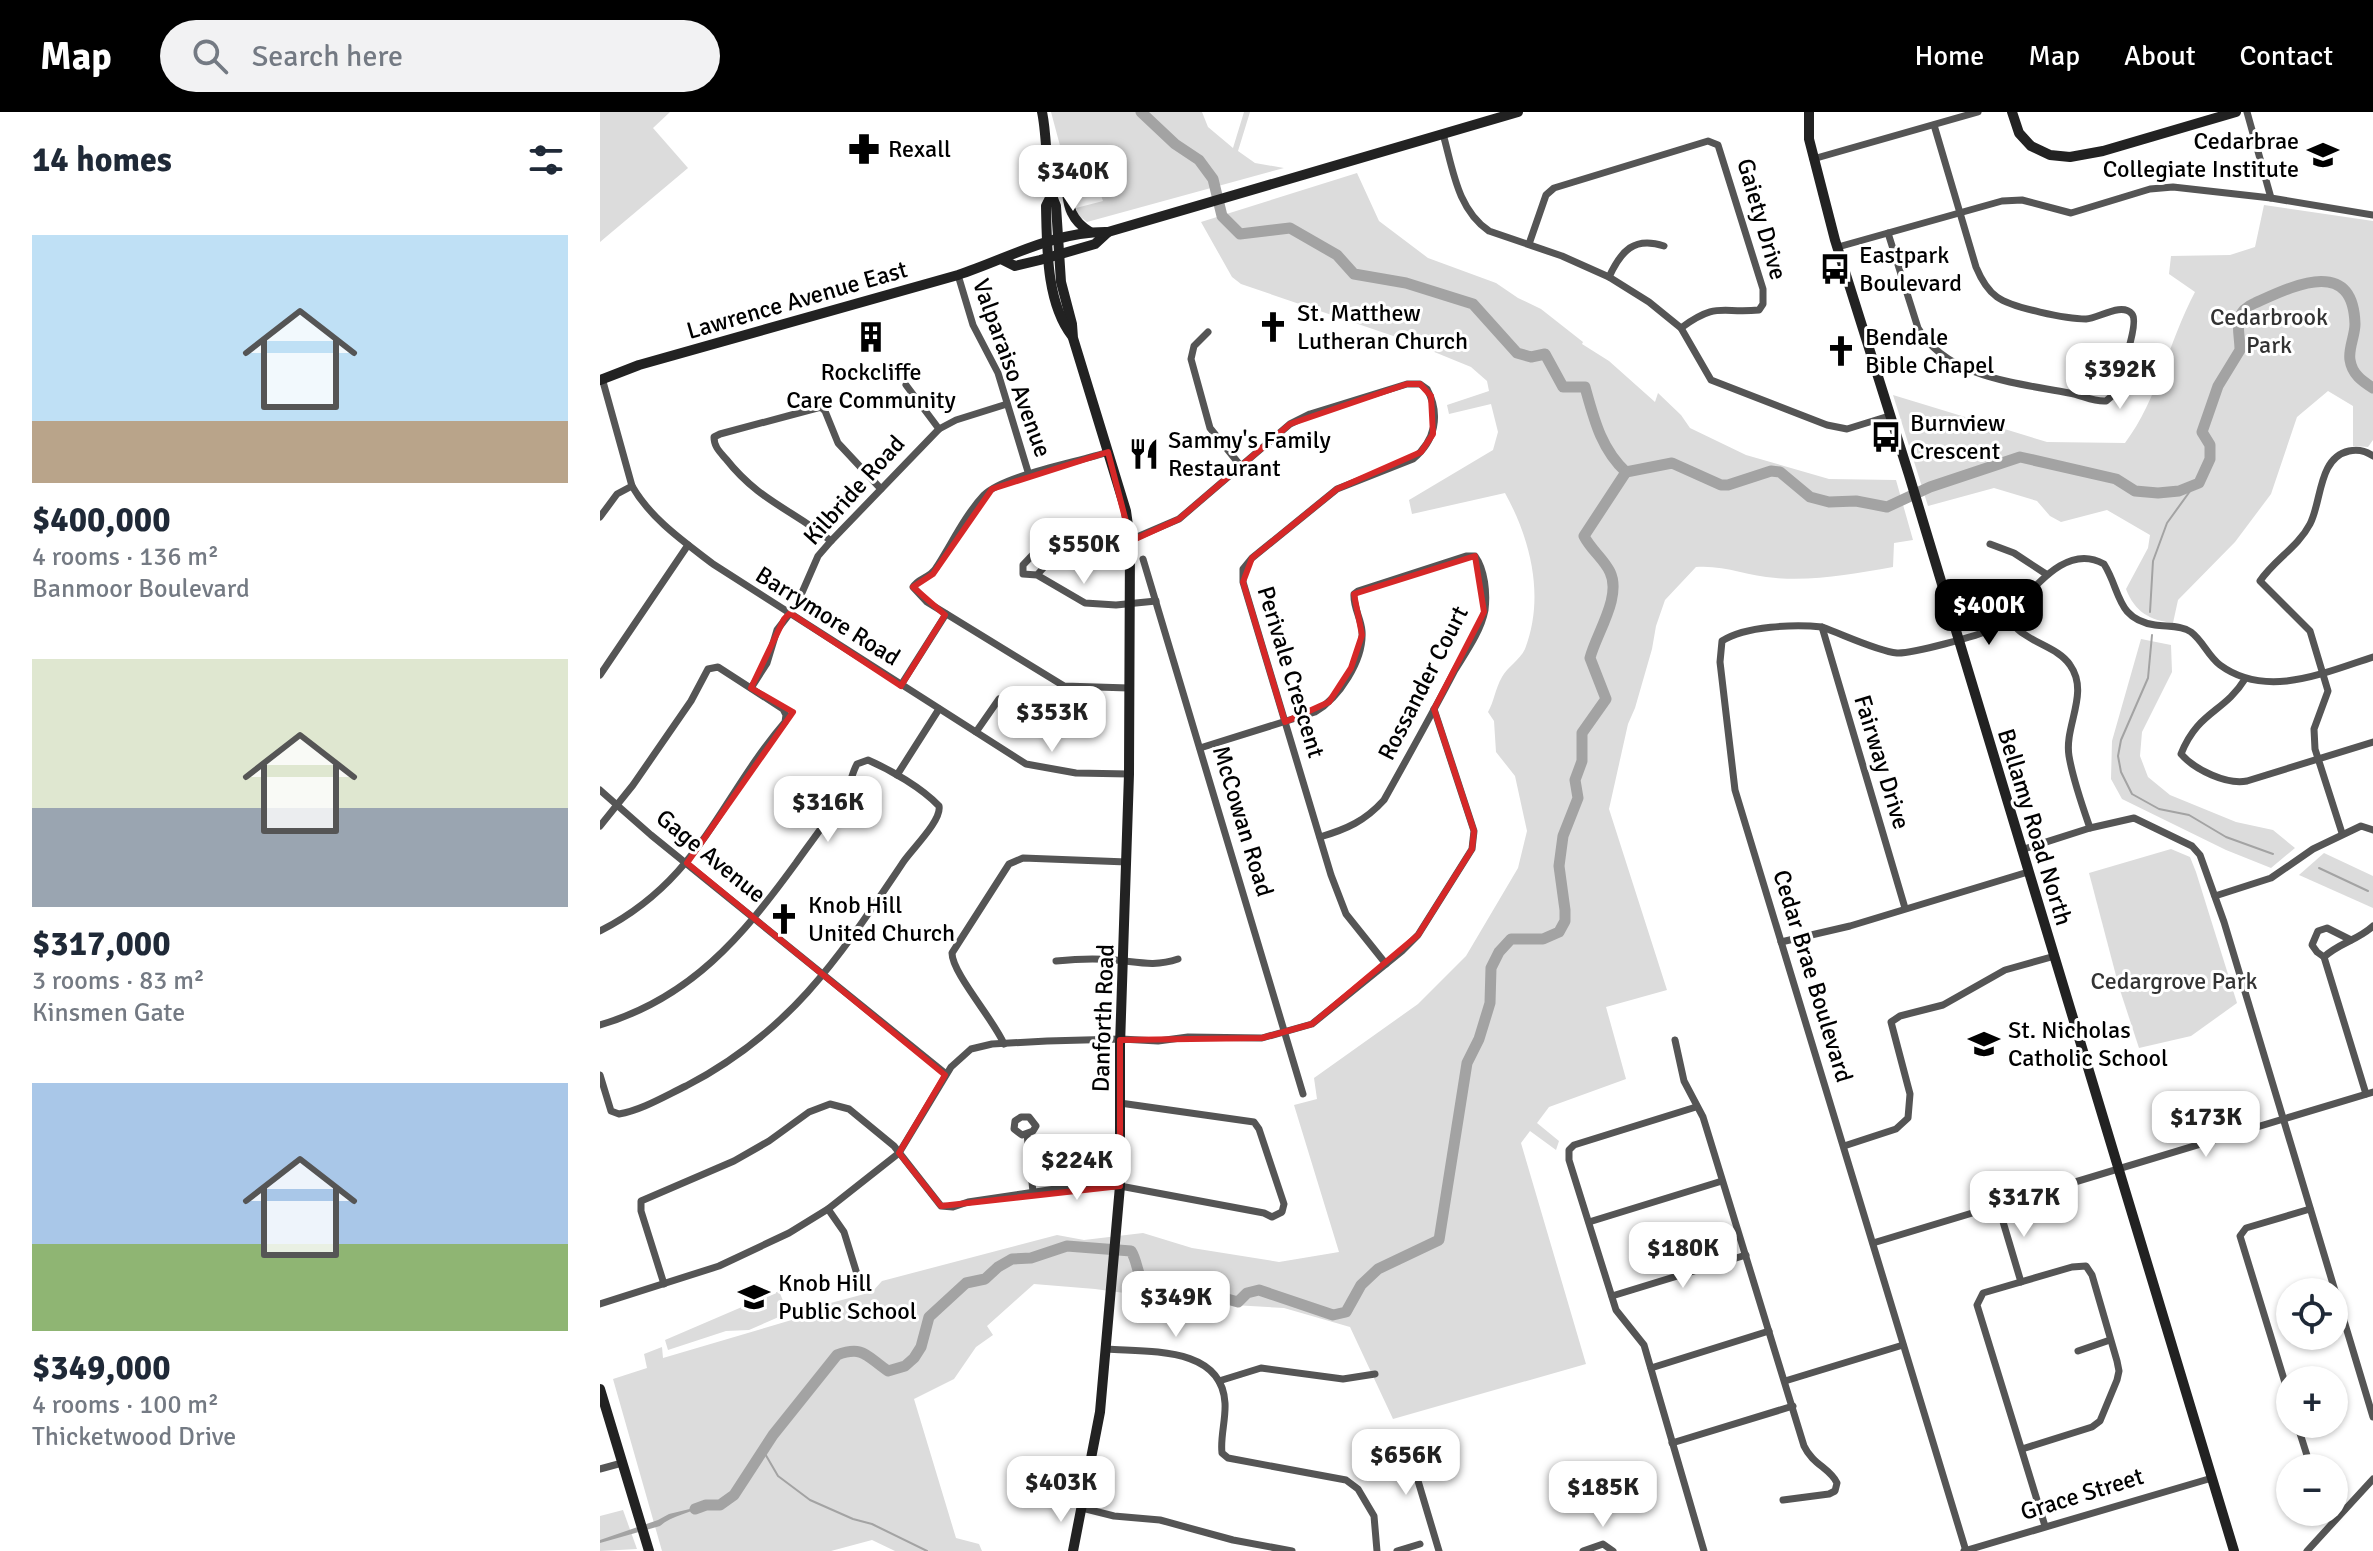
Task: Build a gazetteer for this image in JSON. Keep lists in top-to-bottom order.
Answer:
{
  "streets": {
    "main road": ["Lawrence Avenue East", "Bellamy Road North", "Danforth Road"],
    "street": [
      "Gaiety Drive",
      "Valparaiso Avenue",
      "Kilbride Road",
      "Barrymore Road",
      "Perivale Crescent",
      "Rossander Court",
      "Fairway Drive",
      "McCowan Road",
      "Gage Avenue",
      "Cedar Brae Boulevard",
      "Grace Street"
    ]
  },
  "crossings": [
    ["Lawrence Avenue East", "Valparaiso Avenue"],
    ["Lawrence Avenue East", "Barrymore Road"],
    ["Valparaiso Avenue", "Kilbride Road"],
    ["Kilbride Road", "Barrymore Road"],
    ["Barrymore Road", "Danforth Road"],
    ["Perivale Crescent", "Rossander Court"],
    ["Perivale Crescent", "Danforth Road"],
    ["Rossander Court", "McCowan Road"],
    ["Fairway Drive", "Cedar Brae Boulevard"],
    ["Bellamy Road North", "Cedar Brae Boulevard"],
    ["Bellamy Road North", "Grace Street"],
    ["Cedar Brae Boulevard", "Grace Street"]
  ],
  "parks": ["Cedarbrook Park", "Cedargrove Park"],
  "places": {
    "pharmacy": ["Rexall"],
    "school or university": ["Cedarbrae Collegiate Institute", "St. Nicholas Catholic School", "Knob Hill Public School"],
    "bus stop": ["Eastpark Boulevard", "Burnview Crescent"],
    "church": ["St. Matthew Lutheran Church", "Bendale Bible Chapel", "Knob Hill United Church"],
    "building": ["Rockcliffe Care Community"],
    "restaurant": ["Sammy's Family Restaurant"]
  },
  "page": {
    "header": "Map",
    "search": "Search here",
    "nav": [
      "Home",
      "Map",
      "About",
      "Contact"
    ],
    "heading": "14 homes",
    "price": [
      "$340K",
      "$392K",
      "$550K",
      "$400K",
      "$353K",
      "$316K",
      "$173K",
      "$224K",
      "$317K",
      "$180K",
      "$349K",
      "$656K",
      "$403K",
      "$185K"
    ],
    "list": [
      {
        "name": "$400,000",
        "note": "4 rooms · 136 m² · Banmoor Boulevard"
      },
      {
        "name": "$317,000",
        "note": "3 rooms · 83 m² · Kinsmen Gate"
      },
      {
        "name": "$349,000",
        "note": "4 rooms · 100 m² · Thicketwood Drive"
      }
    ],
    "map_buttons": ["+", "−"]
  }
}
